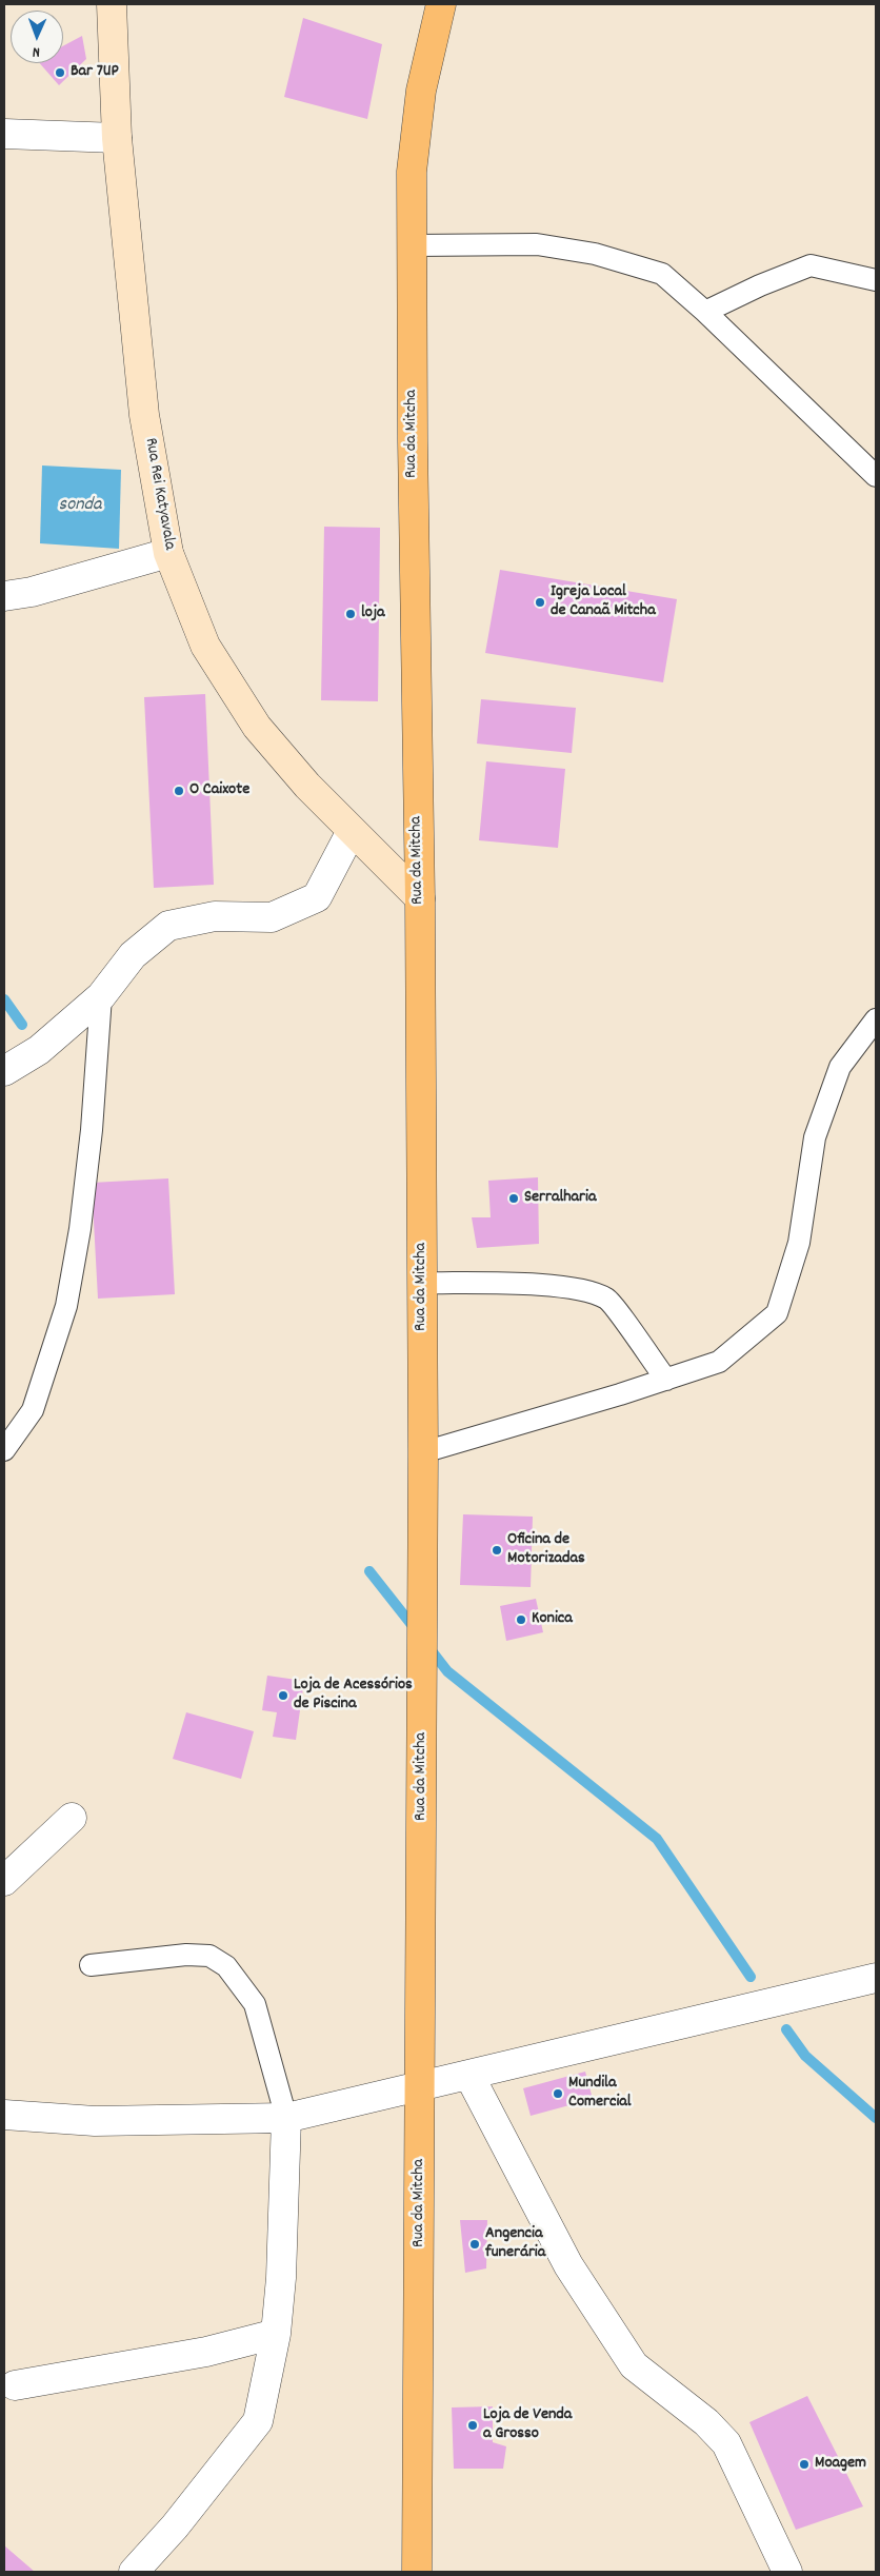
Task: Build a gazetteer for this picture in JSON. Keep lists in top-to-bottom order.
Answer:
{
  "streets": {
    "main road": ["Rua da Mitcha", "Rua Rei Katyavala"]
  },
  "crossings": [
    ["Rua da Mitcha", "Rua Rei Katyavala"]
  ],
  "water": ["sonda"],
  "places": [
    "Bar 7UP",
    "Igreja Local de Canaã Mitcha",
    "loja",
    "O Caixote",
    "Serralharia",
    "Oficina de Motorizadas",
    "Konica",
    "Loja de Acessórios de Piscina",
    "Mundila Comercial",
    "Angencia funerária",
    "Loja de Venda a Grosso",
    "Moagem"
  ],
  "north": "bottom"
}
